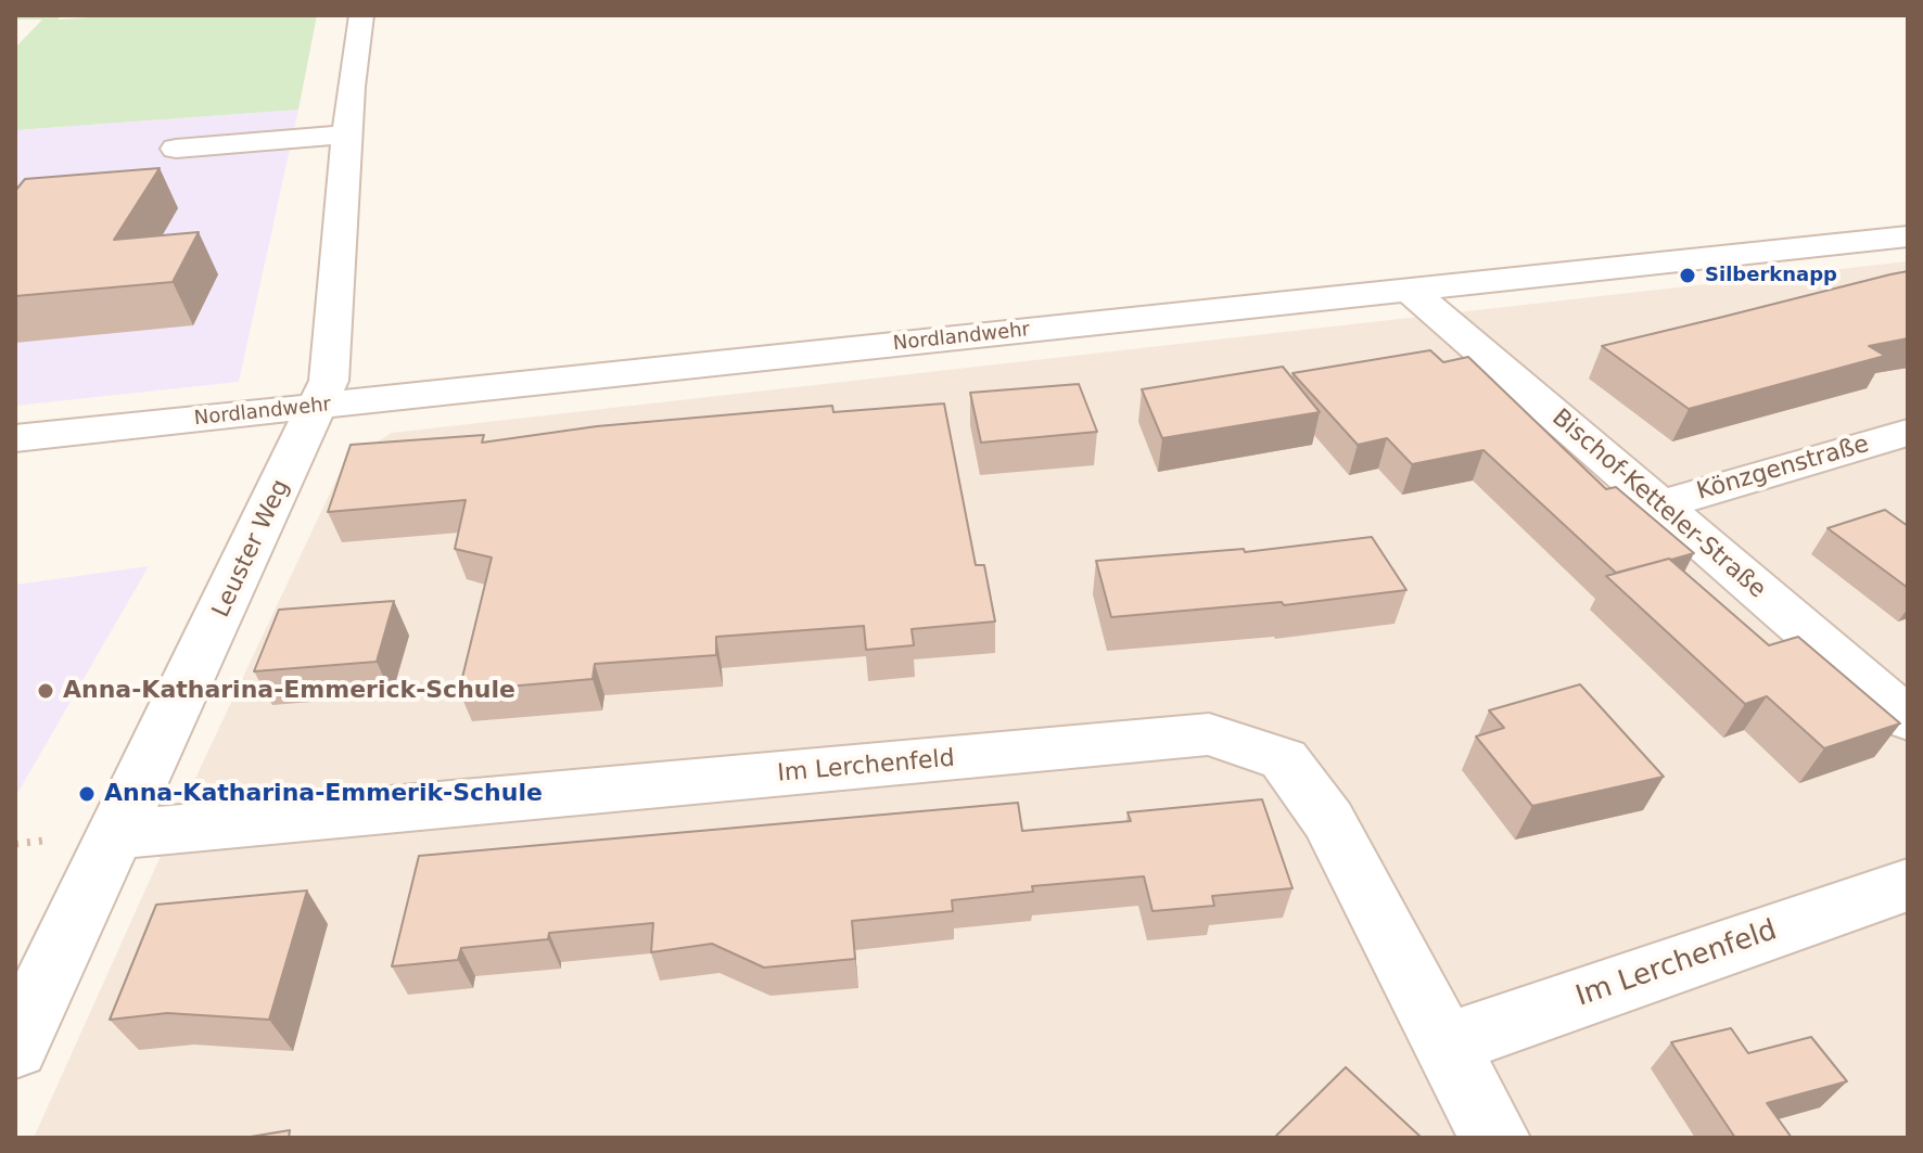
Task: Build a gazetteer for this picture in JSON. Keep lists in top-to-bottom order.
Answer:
{
  "streets": {
    "street": [
      "Nordlandwehr",
      "Könzgenstraße",
      "Bischof-Ketteler-Straße",
      "Leuster Weg",
      "Im Lerchenfeld"
    ]
  },
  "crossings": [
    ["Nordlandwehr", "Bischof-Ketteler-Straße"],
    ["Nordlandwehr", "Leuster Weg"],
    ["Könzgenstraße", "Bischof-Ketteler-Straße"],
    ["Leuster Weg", "Im Lerchenfeld"]
  ],
  "places": ["Silberknapp", "Anna-Katharina-Emmerick-Schule", "Anna-Katharina-Emmerik-Schule"]
}
